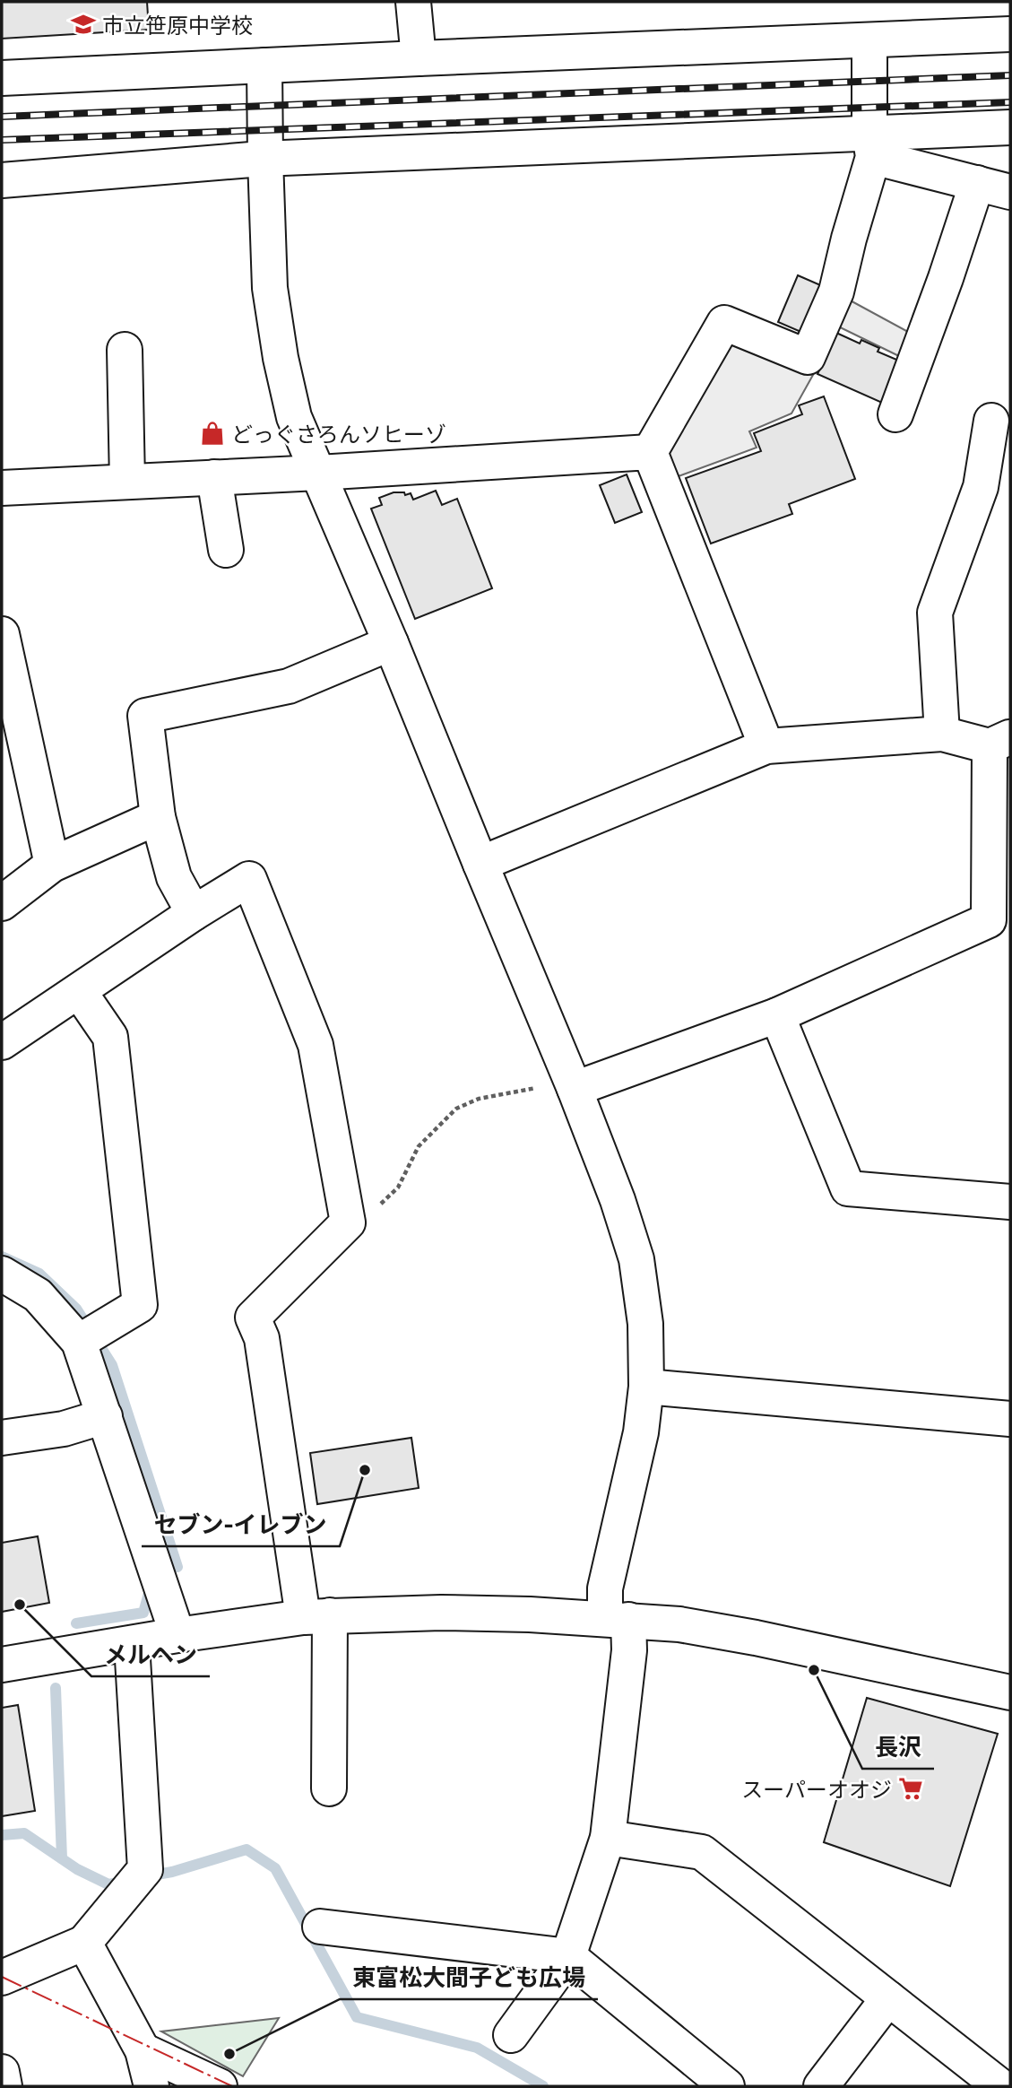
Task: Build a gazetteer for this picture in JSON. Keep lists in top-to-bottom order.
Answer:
{
  "places": {
    "school or university": ["市立笹原中学校"],
    "shop": ["どっぐさろんソヒーゾ"],
    "other": [
      "セブン-イレブン",
      "メルヘン",
      "長沢",
      "東富松大間子ども広場"
    ],
    "supermarket": ["スーパーオオジ"]
  }
}
